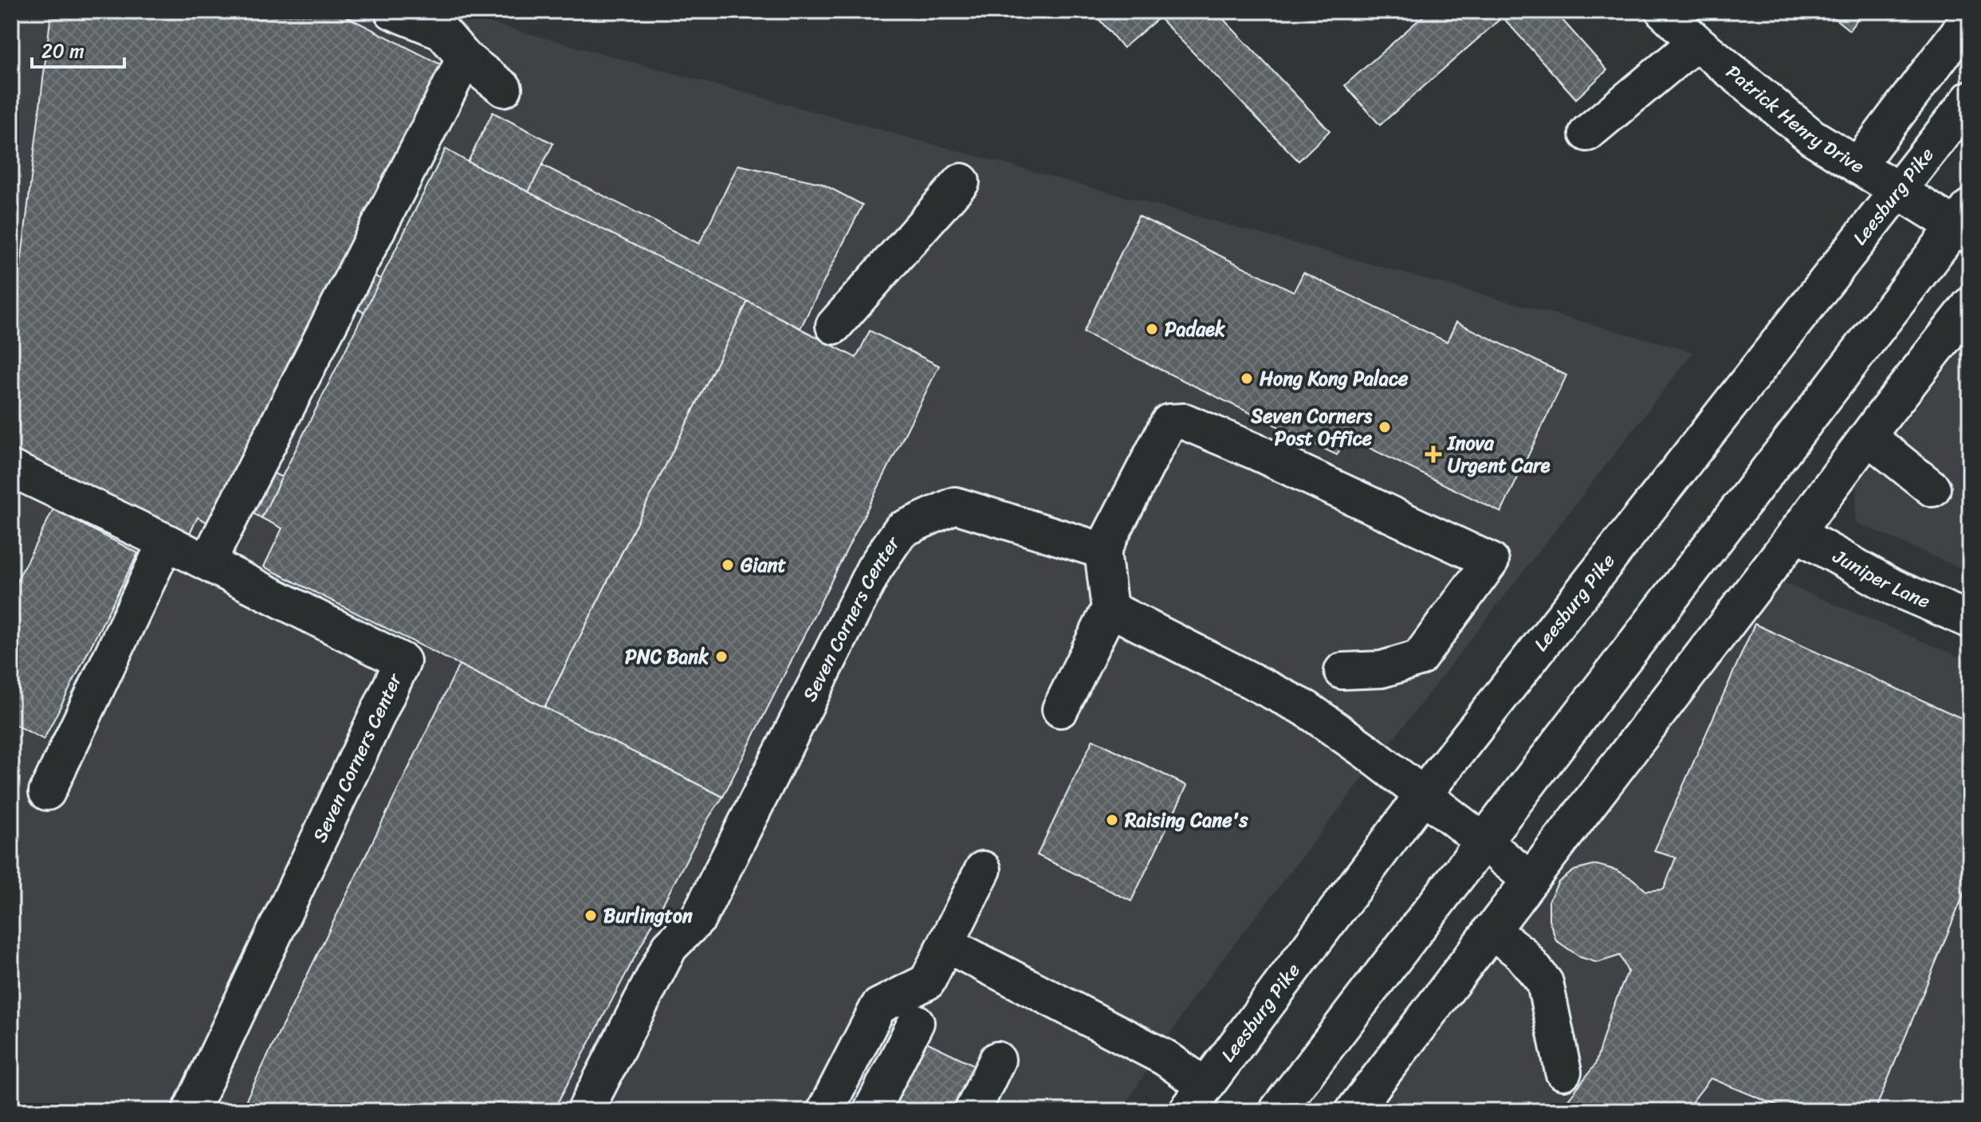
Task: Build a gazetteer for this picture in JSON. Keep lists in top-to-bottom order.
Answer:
{
  "streets": {
    "main road": [
      "Patrick Henry Drive",
      "Leesburg Pike",
      "Juniper Lane",
      "Seven Corners Center"
    ]
  },
  "crossings": [
    ["Patrick Henry Drive", "Leesburg Pike"]
  ],
  "places": {
    "other": [
      "Padaek",
      "Hong Kong Palace",
      "Seven Corners Post Office",
      "Giant",
      "PNC Bank",
      "Raising Cane's",
      "Burlington"
    ],
    "health": ["Inova Urgent Care"]
  },
  "scale_bar": "20 m"
}
